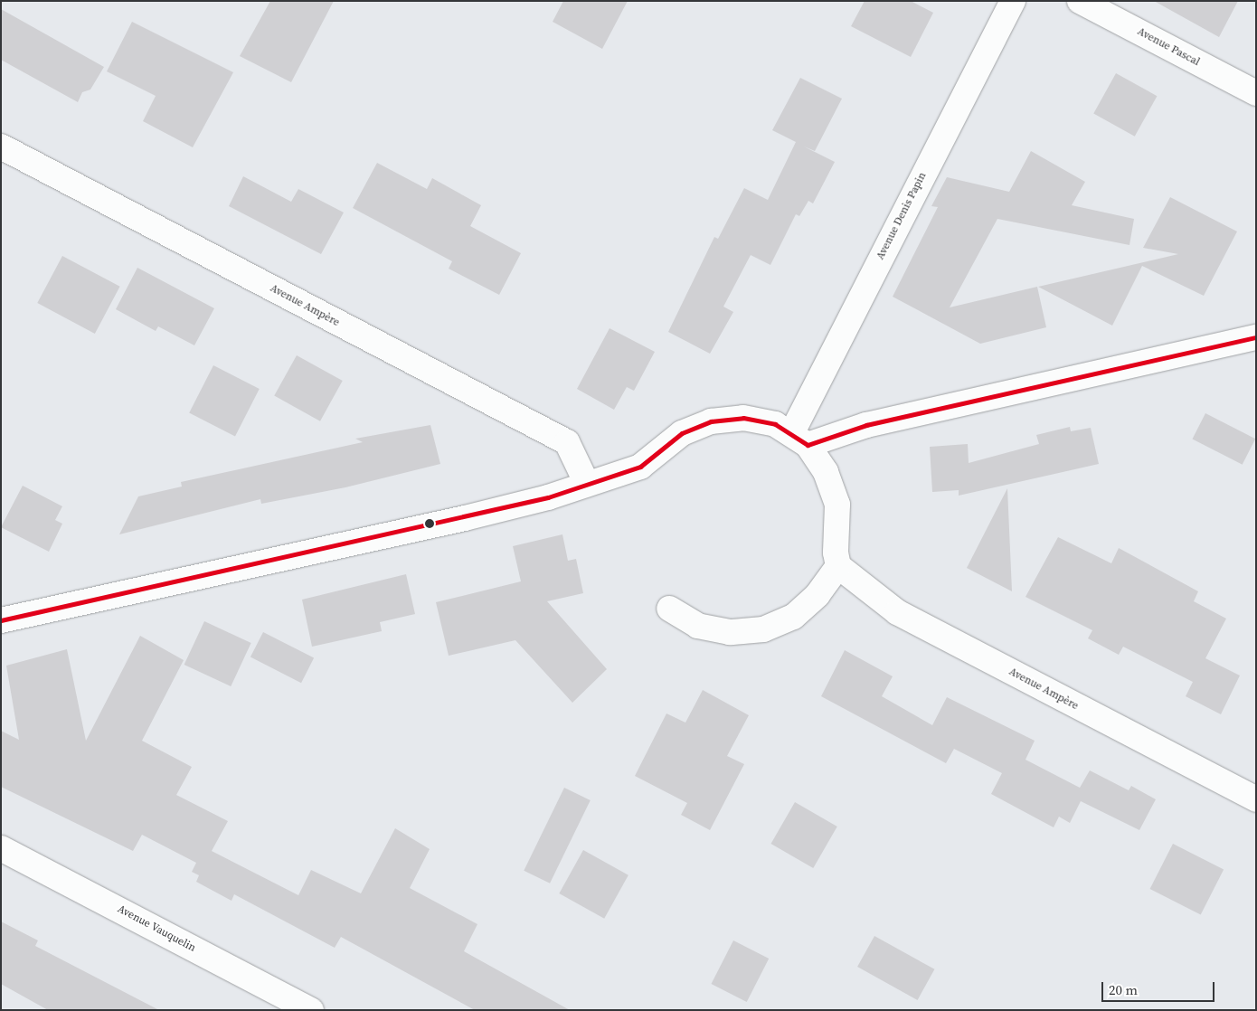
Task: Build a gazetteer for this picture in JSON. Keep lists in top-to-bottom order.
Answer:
{
  "streets": {
    "street": [
      "Avenue Pascal",
      "Avenue Denis Papin",
      "Avenue Ampère",
      "Avenue Vauquelin"
    ]
  },
  "scale_bar": "20 m"
}
